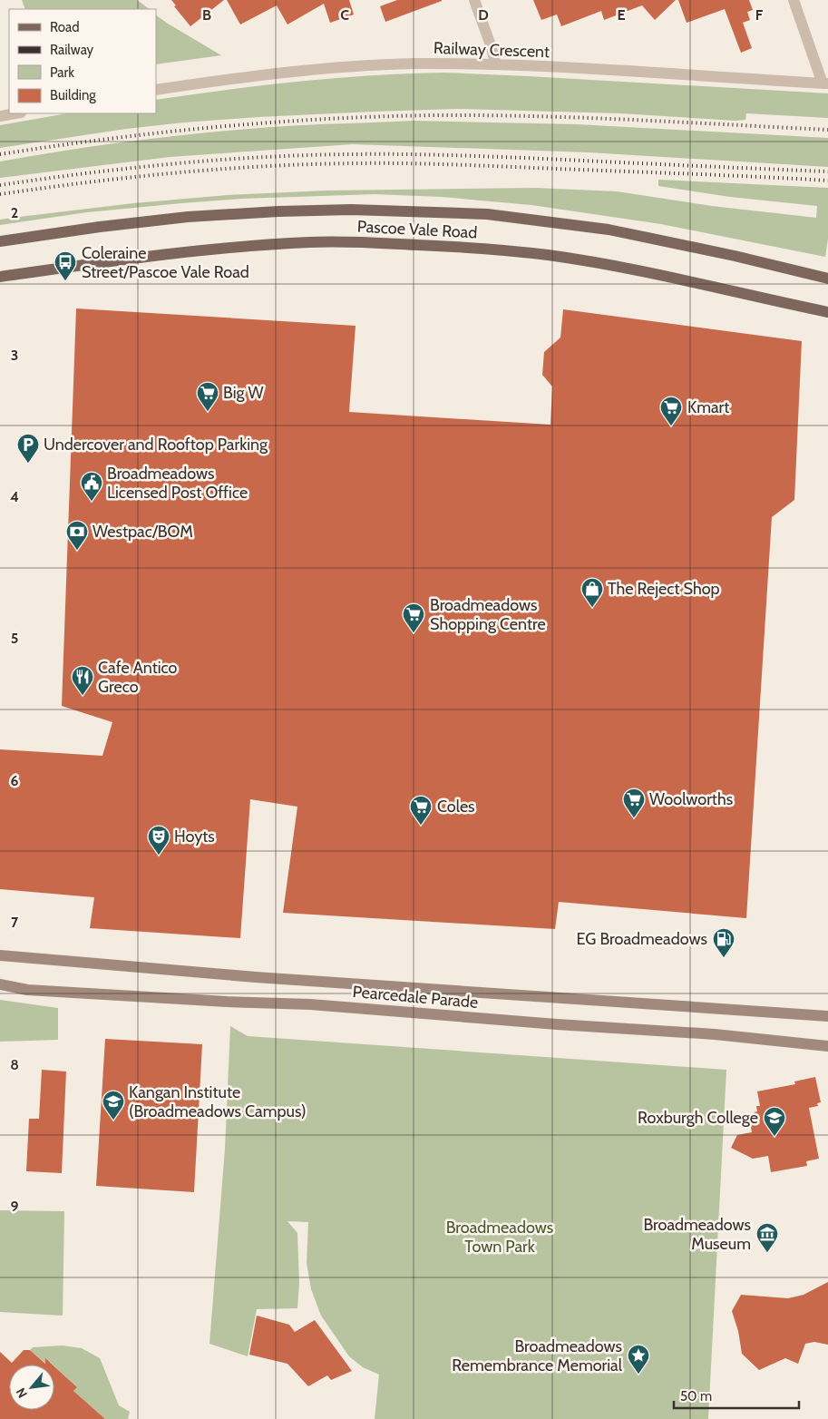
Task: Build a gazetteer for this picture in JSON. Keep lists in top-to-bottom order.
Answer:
{
  "streets": {
    "main road": ["Pascoe Vale Road"],
    "street": ["Railway Crescent", "Pearcedale Parade"]
  },
  "parks": ["Broadmeadows Town Park"],
  "places": {
    "bus stop": ["Coleraine Street/Pascoe Vale Road"],
    "supermarket": [
      "Big W",
      "Kmart",
      "Broadmeadows Shopping Centre",
      "Woolworths",
      "Coles"
    ],
    "parking": ["Undercover and Rooftop Parking"],
    "public building": ["Broadmeadows Licensed Post Office"],
    "bank": ["Westpac/BOM"],
    "shop": ["The Reject Shop"],
    "restaurant": ["Cafe Antico Greco"],
    "theatre": ["Hoyts"],
    "fuel station": ["EG Broadmeadows"],
    "school or university": ["Kangan Institute (Broadmeadows Campus)", "Roxburgh College"],
    "museum": ["Broadmeadows Museum"],
    "place": ["Broadmeadows Remembrance Memorial"]
  },
  "legend": [
    "Road",
    "Railway",
    "Park",
    "Building"
  ],
  "scale_bar": "50 m",
  "north": "bottom left",
  "grid": {
    "columns": [
      "B",
      "C",
      "D",
      "E",
      "F"
    ],
    "rows": [
      "2",
      "3",
      "4",
      "5",
      "6",
      "7",
      "8",
      "9"
    ]
  }
}
